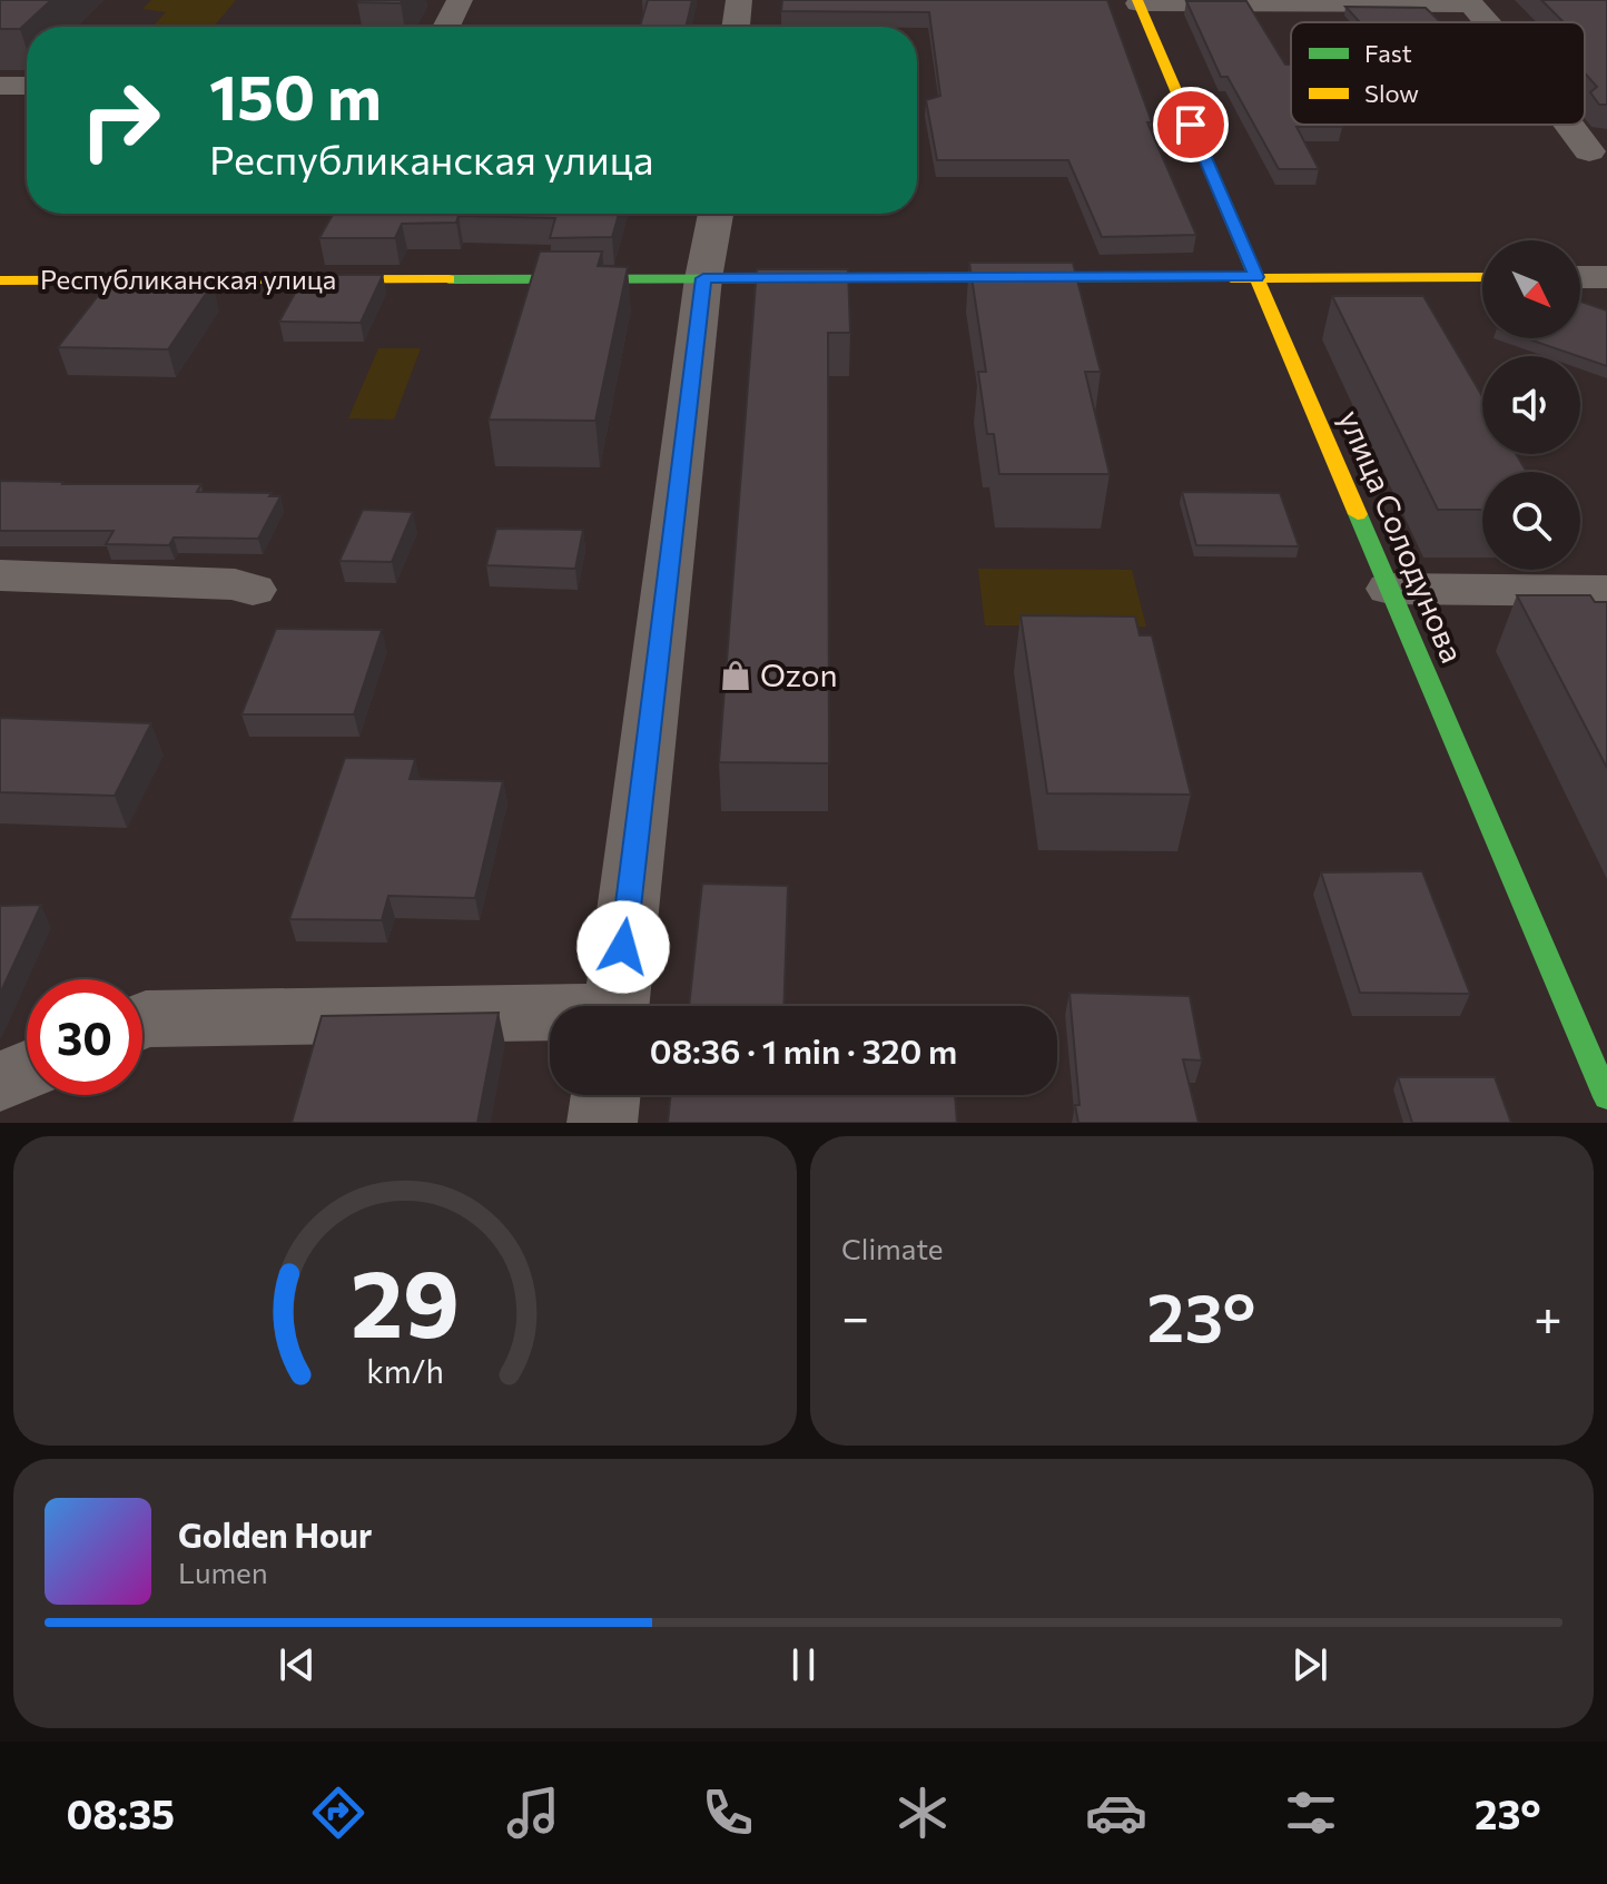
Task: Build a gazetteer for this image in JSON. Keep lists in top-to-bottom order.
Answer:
{
  "streets": {
    "street": ["Республиканская улица", "улица Солодунова"]
  },
  "crossings": [
    ["Республиканская улица", "улица Солодунова"]
  ],
  "places": {
    "shop": ["Ozon"]
  },
  "legend": ["Fast", "Slow"],
  "north": "bottom right",
  "page": {
    "turn": ["150 m", "Республиканская улица"],
    "limit": "30",
    "trip": "08:36 · 1 min · 320 m",
    "tile": "Climate",
    "heat": ["−", "23°", "+"],
    "song": ["Golden Hour", "Lumen"],
    "tabs": ["08:35", "23°"],
    "gauge": ["29", "km/h"]
  }
}
